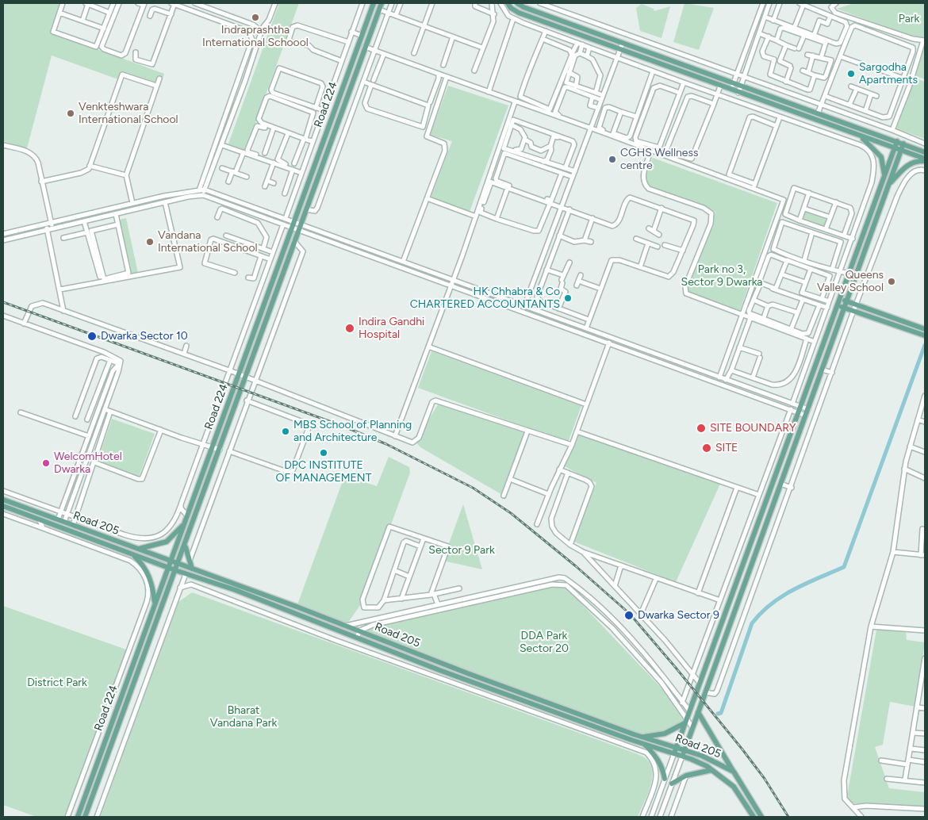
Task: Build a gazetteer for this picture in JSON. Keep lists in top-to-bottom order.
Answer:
{
  "streets": {
    "main road": ["Road 224", "Road 205"]
  },
  "crossings": [
    ["Road 224", "Road 205"]
  ],
  "parks": [
    "Park",
    "Park no 3, Sector 9 Dwarka",
    "Sector 9 Park",
    "DDA Park Sector 20",
    "District Park",
    "Bharat Vandana Park"
  ],
  "places": [
    "Indraprashtha International Schoool",
    "Sargodha Apartments",
    "Venkteshwara International School",
    "CGHS Wellness centre",
    "Vandana International School",
    "Queens Valley School",
    "HK Chhabra & Co CHARTERED ACCOUNTANTS",
    "Indira Gandhi Hospital",
    "Dwarka Sector 10",
    "SITE BOUNDARY",
    "MBS School of Planning and Architecture",
    "SITE",
    "DPC INSTITUTE OF MANAGEMENT",
    "WelcomHotel Dwarka",
    "Dwarka Sector 9"
  ]
}
